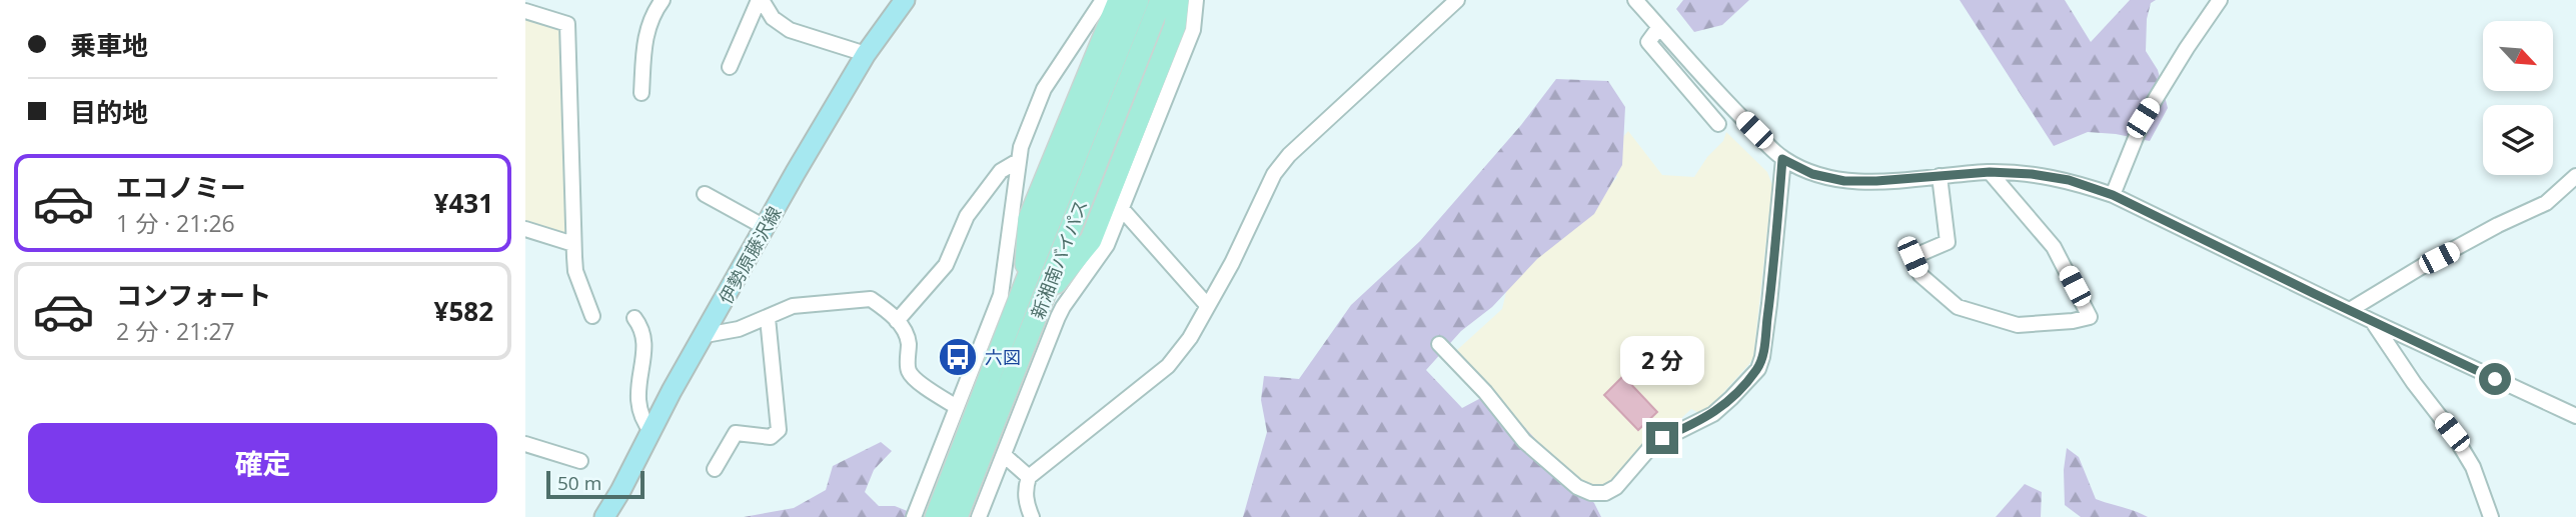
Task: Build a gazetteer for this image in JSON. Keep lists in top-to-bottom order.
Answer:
{
  "streets": {
    "highway": ["新湘南バイパス"],
    "main road": ["伊勢原藤沢線"]
  },
  "places": {
    "bus stop": ["六図"]
  },
  "scale_bar": "50 m",
  "north": "bottom right",
  "page": {
    "banner": ["乗車地", "目的地"],
    "list": [
      {
        "name": "エコノミー",
        "note": "1 分 · 21:26",
        "value": "¥431"
      },
      {
        "name": "コンフォート",
        "note": "2 分 · 21:27",
        "value": "¥582"
      }
    ],
    "bubble": "2 分",
    "buttons": "確定",
    "scale": "50 m"
  }
}
